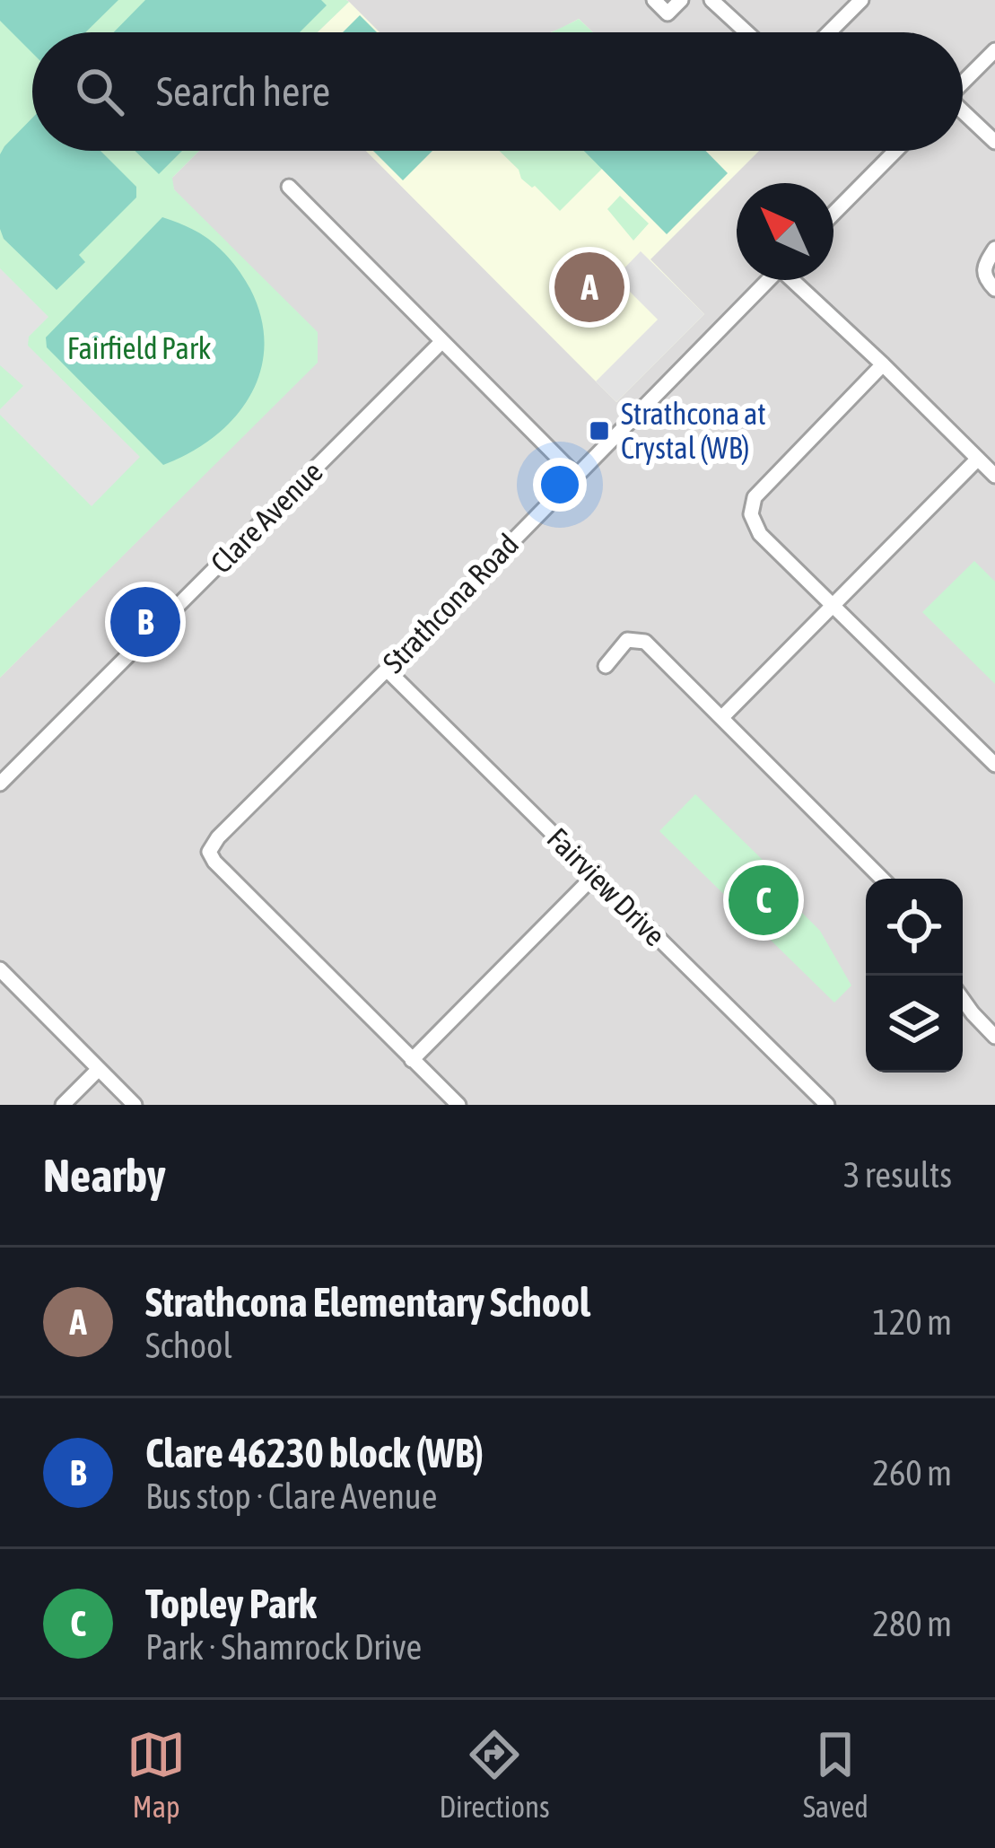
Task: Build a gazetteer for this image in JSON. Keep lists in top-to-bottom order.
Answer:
{
  "streets": {
    "street": ["Clare Avenue", "Strathcona Road", "Fairview Drive"]
  },
  "crossings": [
    ["Strathcona Road", "Fairview Drive"]
  ],
  "parks": ["Fairfield Park"],
  "places": {
    "transit": ["Strathcona at Crystal (WB)"]
  },
  "north": "top left",
  "page": {
    "search": "Search here",
    "pins": ["A", "B", "C"],
    "heading": ["Nearby", "3 results"],
    "list": [
      {
        "mark": "A",
        "name": "Strathcona Elementary School",
        "note": "School",
        "value": "120 m"
      },
      {
        "mark": "B",
        "name": "Clare 46230 block (WB)",
        "note": "Bus stop · Clare Avenue",
        "value": "260 m"
      },
      {
        "mark": "C",
        "name": "Topley Park",
        "note": "Park · Shamrock Drive",
        "value": "280 m"
      }
    ],
    "nav": ["Map", "Directions", "Saved"]
  }
}
